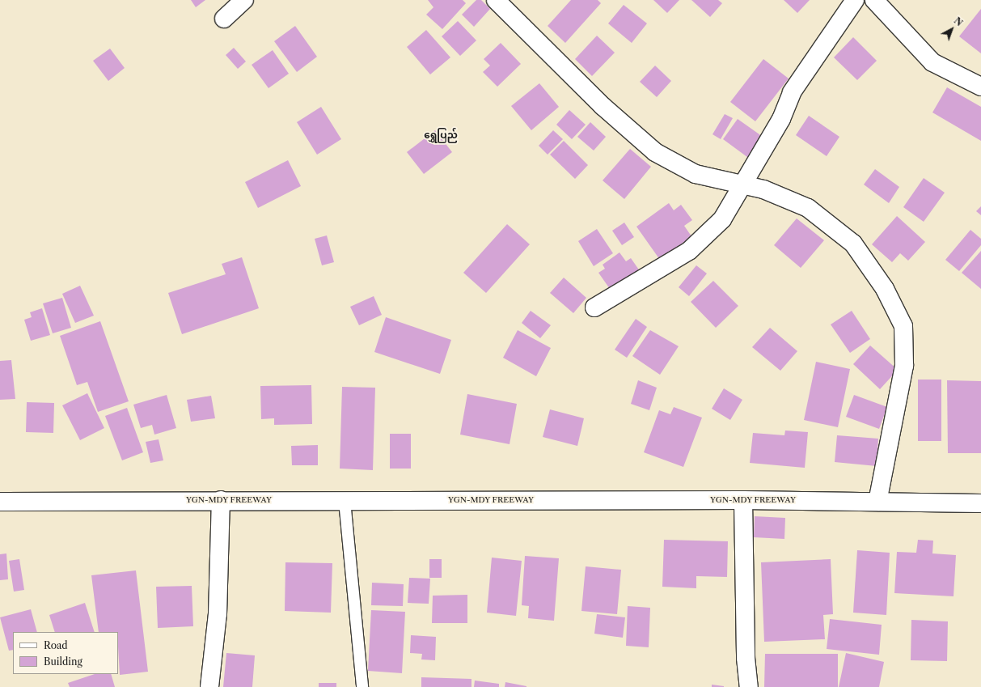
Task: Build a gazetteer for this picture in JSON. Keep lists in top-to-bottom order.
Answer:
{
  "streets": {
    "street": ["YGN-MDY FREEWAY"]
  },
  "districts": ["ရွှေပြည်"],
  "legend": ["Road", "Building"],
  "north": "top right"
}
